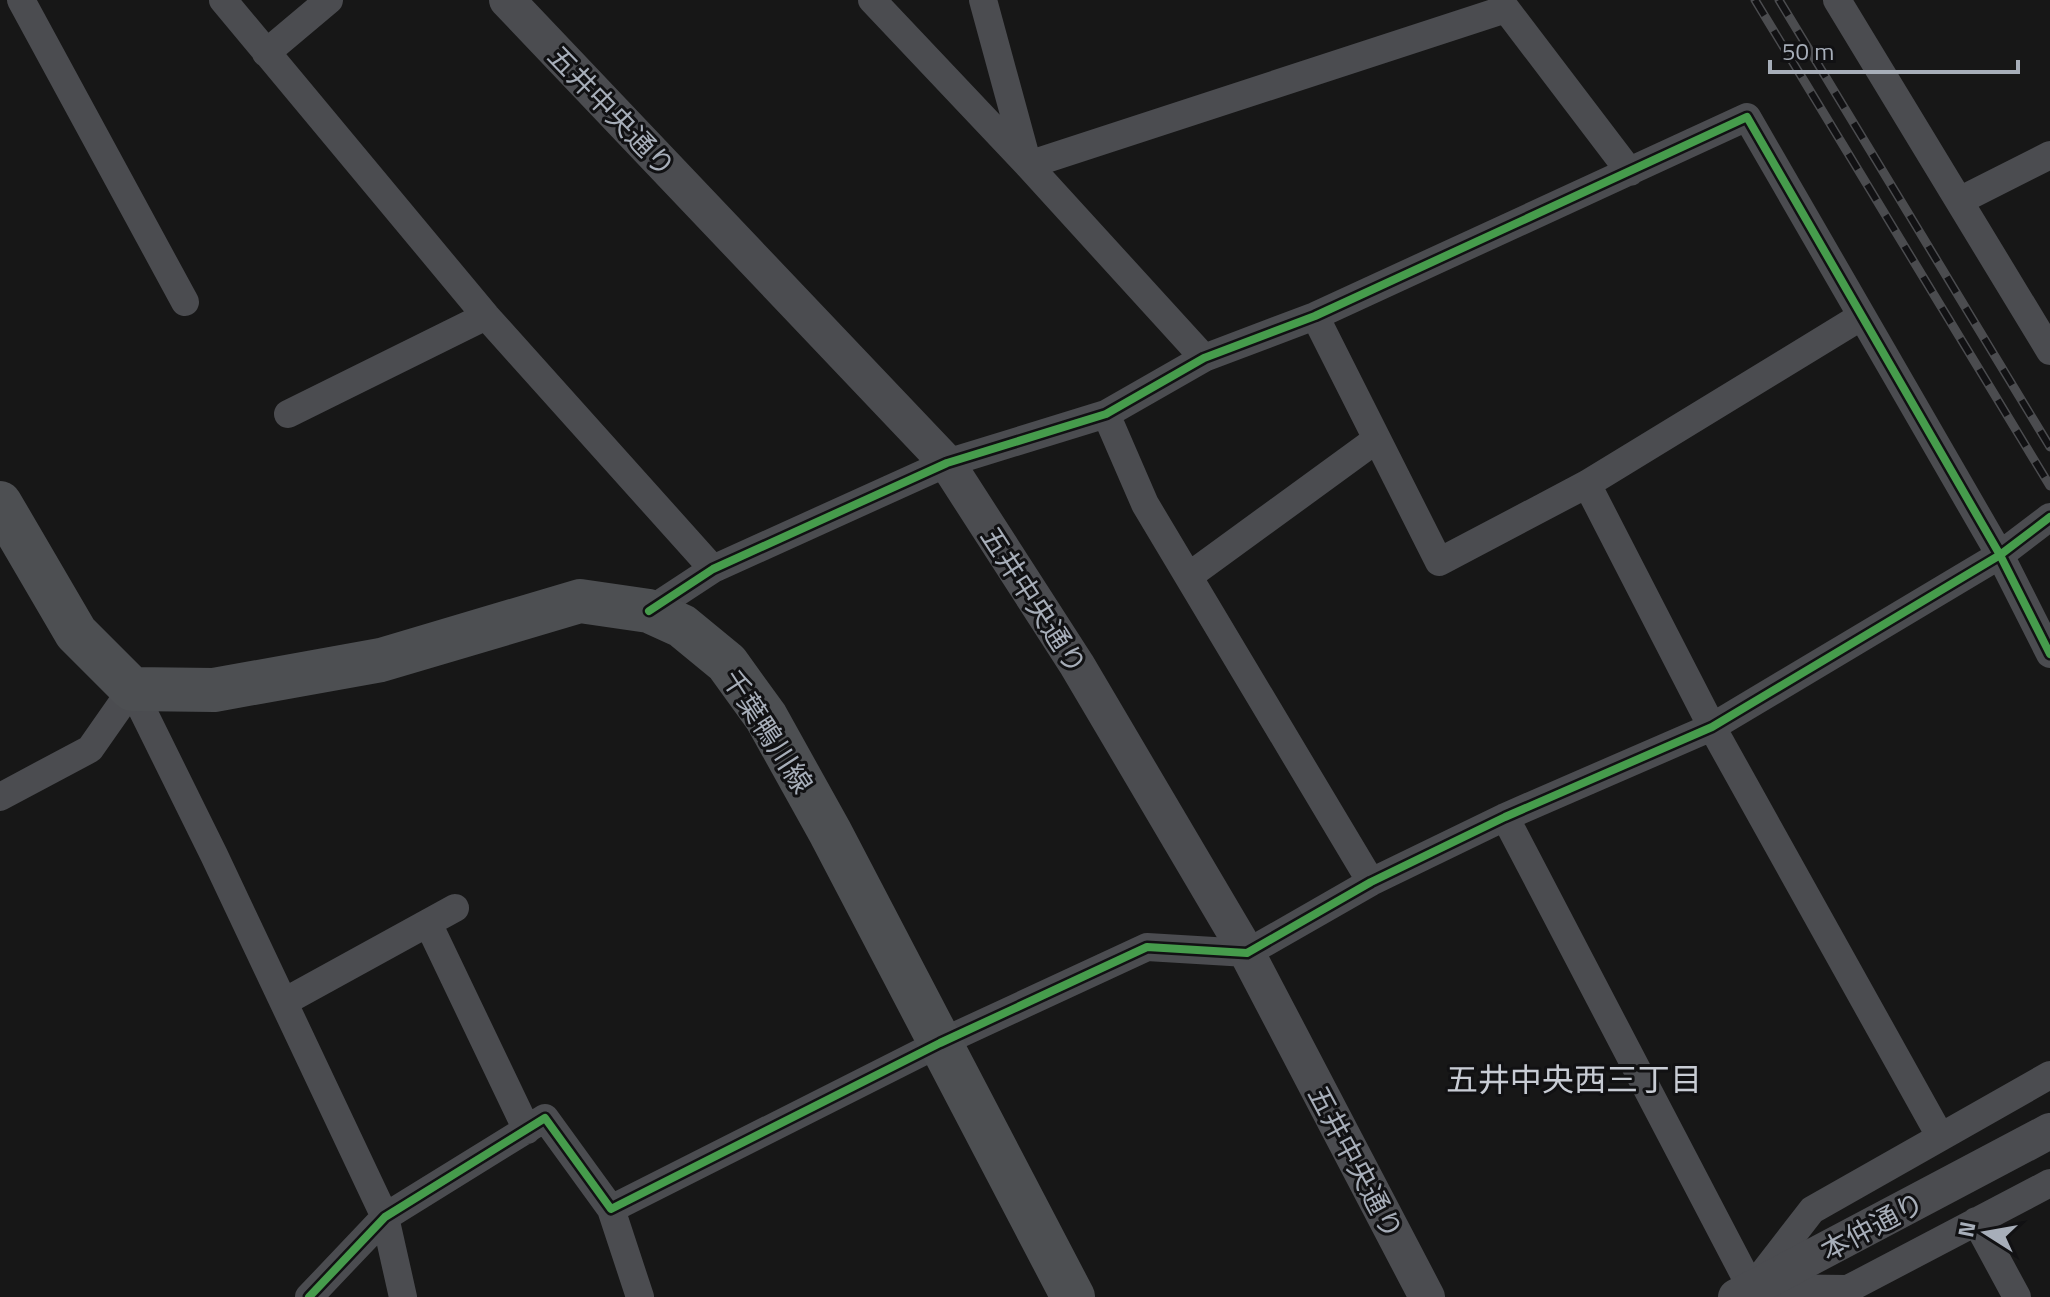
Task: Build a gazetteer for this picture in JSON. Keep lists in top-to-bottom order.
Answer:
{
  "streets": {
    "main road": ["千葉鴨川線"],
    "street": ["五井中央通り", "本仲通り"]
  },
  "districts": ["五井中央西三丁目"],
  "scale_bar": "50 m",
  "north": "left"
}
